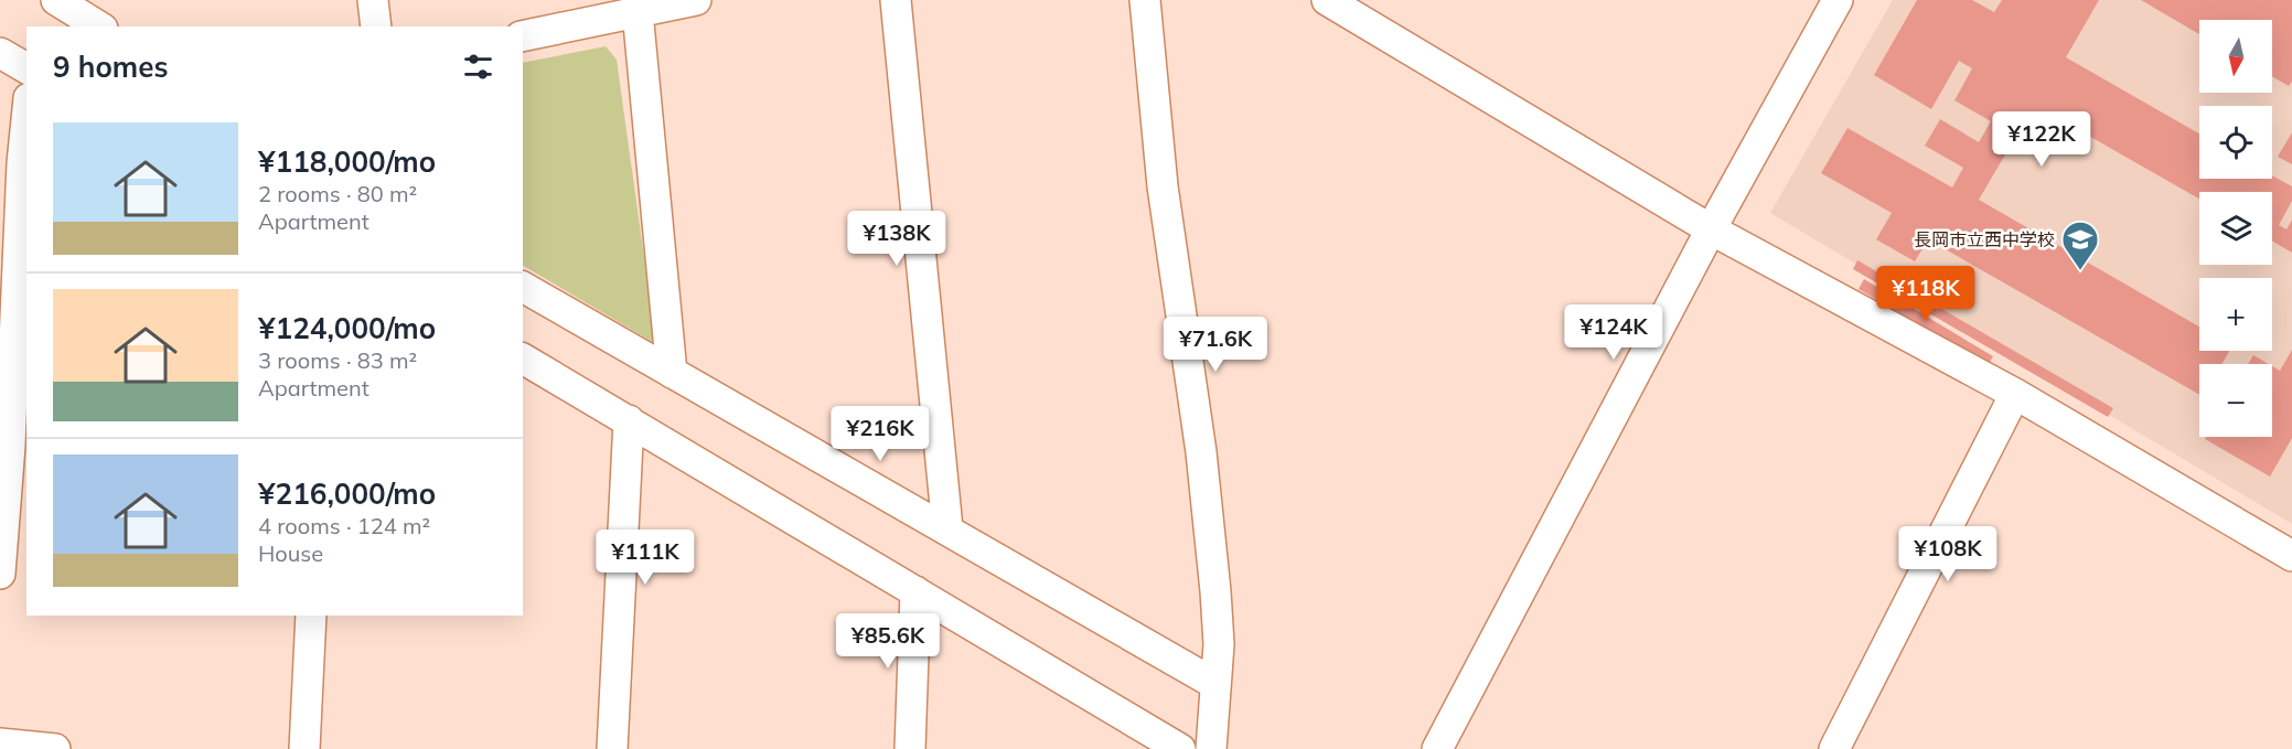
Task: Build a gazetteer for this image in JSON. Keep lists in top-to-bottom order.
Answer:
{
  "places": {
    "school or university": ["長岡市立西中学校"]
  },
  "north": "bottom",
  "page": {
    "map_buttons": ["+", "−"],
    "heading": "9 homes",
    "list": [
      {
        "name": "¥118,000/mo",
        "note": "2 rooms · 80 m² · Apartment"
      },
      {
        "name": "¥124,000/mo",
        "note": "3 rooms · 83 m² · Apartment"
      },
      {
        "name": "¥216,000/mo",
        "note": "4 rooms · 124 m² · House"
      }
    ],
    "price": [
      "¥122K",
      "¥138K",
      "¥118K",
      "¥124K",
      "¥71.6K",
      "¥216K",
      "¥108K",
      "¥111K",
      "¥85.6K"
    ]
  }
}
